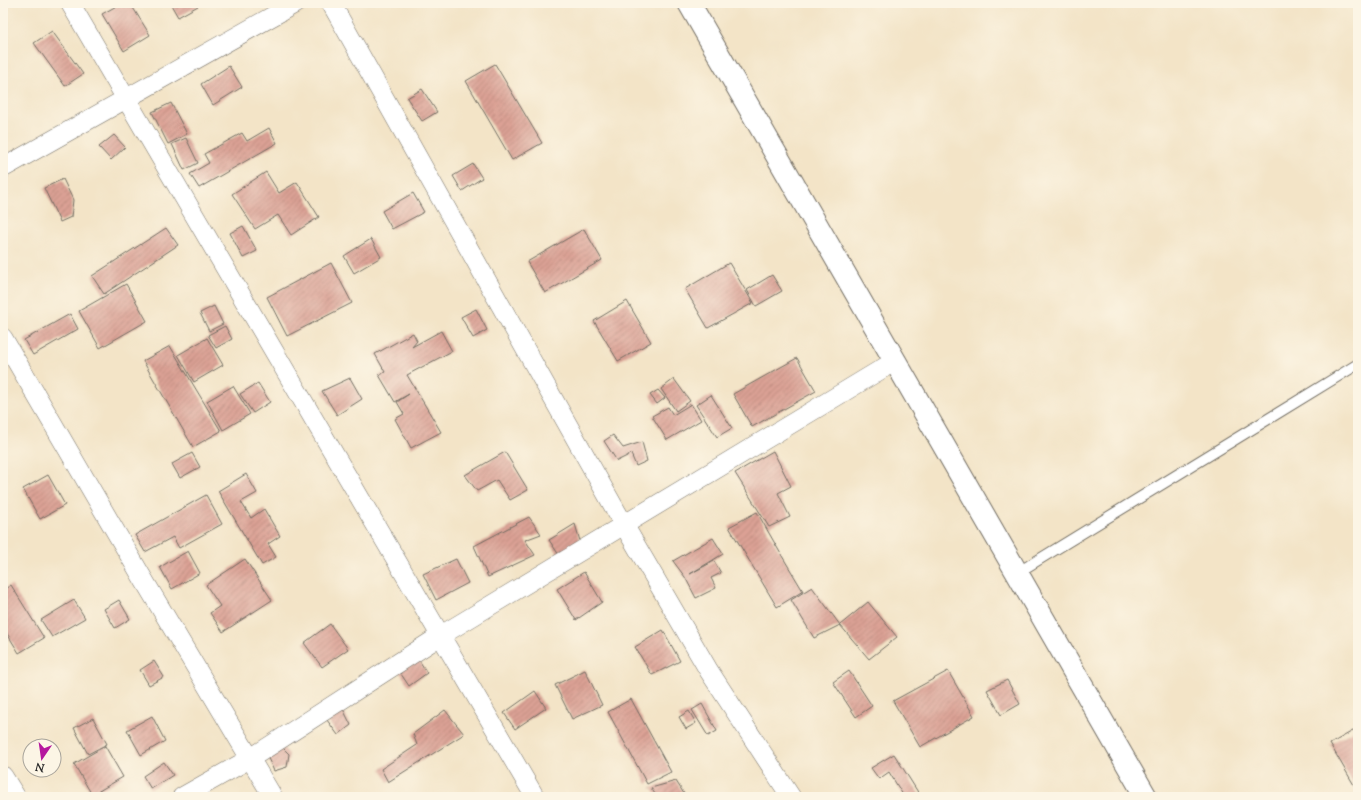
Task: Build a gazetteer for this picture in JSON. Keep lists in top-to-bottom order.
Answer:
{
  "north": "bottom"
}
